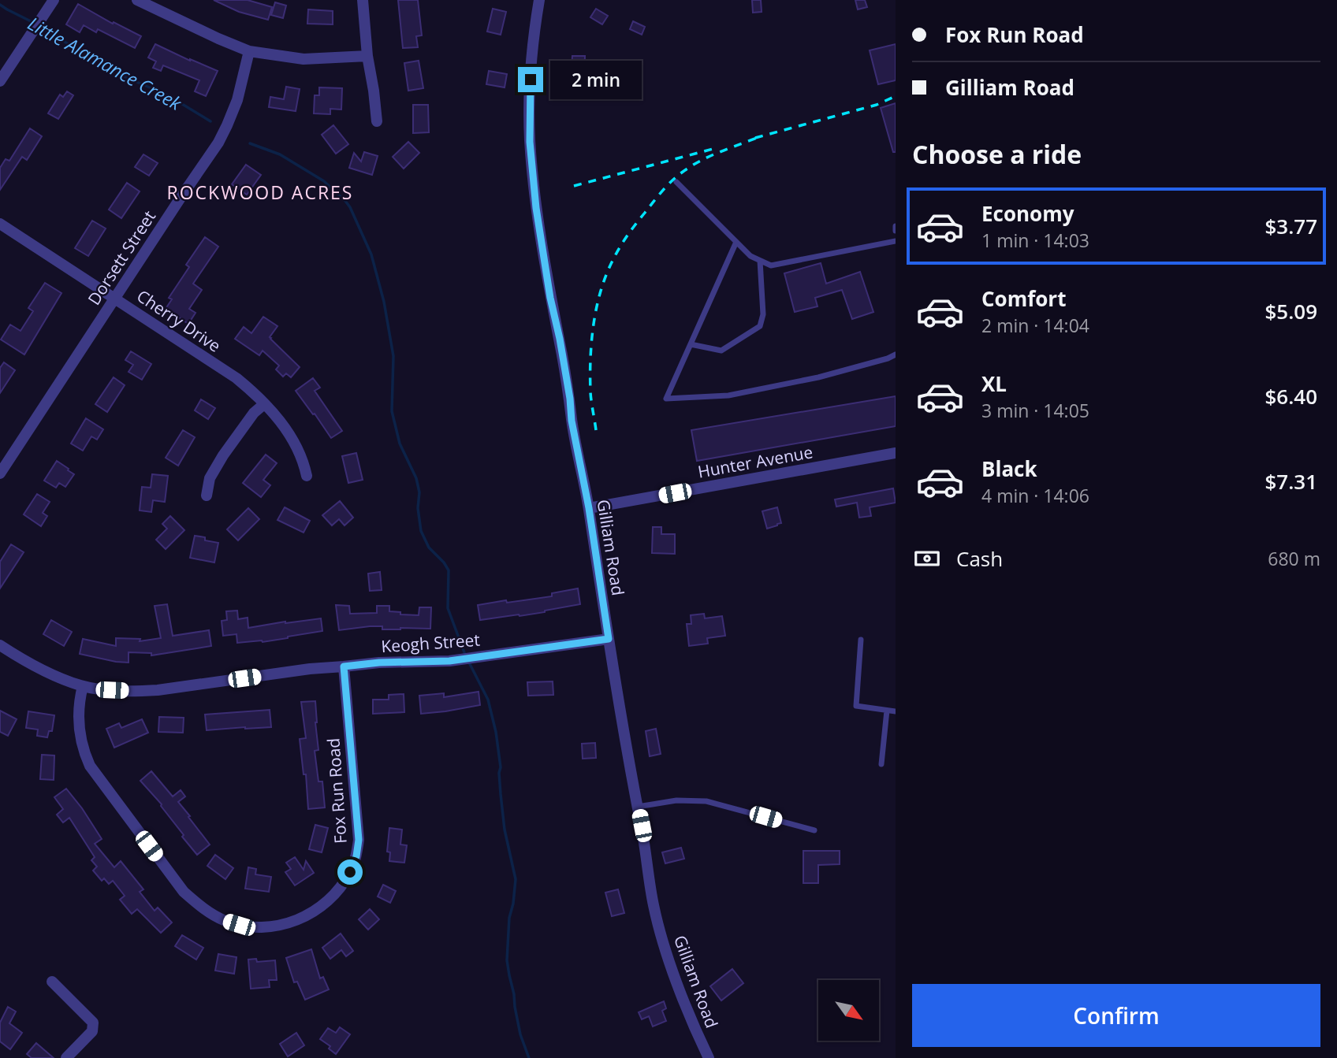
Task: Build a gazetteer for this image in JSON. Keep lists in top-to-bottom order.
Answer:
{
  "streets": {
    "street": [
      "Dorsett Street",
      "Cherry Drive",
      "Hunter Avenue",
      "Gilliam Road",
      "Keogh Street",
      "Fox Run Road"
    ]
  },
  "crossings": [
    ["Dorsett Street", "Cherry Drive"],
    ["Hunter Avenue", "Gilliam Road"],
    ["Gilliam Road", "Keogh Street"],
    ["Keogh Street", "Fox Run Road"]
  ],
  "districts": ["ROCKWOOD ACRES"],
  "water": ["Little Alamance Creek"],
  "north": "bottom right",
  "page": {
    "banner": ["Fox Run Road", "Gilliam Road"],
    "bubble": "2 min",
    "heading": "Choose a ride",
    "list": [
      {
        "name": "Economy",
        "note": "1 min · 14:03",
        "value": "$3.77"
      },
      {
        "name": "Comfort",
        "note": "2 min · 14:04",
        "value": "$5.09"
      },
      {
        "name": "XL",
        "note": "3 min · 14:05",
        "value": "$6.40"
      },
      {
        "name": "Black",
        "note": "4 min · 14:06",
        "value": "$7.31"
      }
    ],
    "pay": ["Cash", "680 m"],
    "buttons": "Confirm"
  }
}
